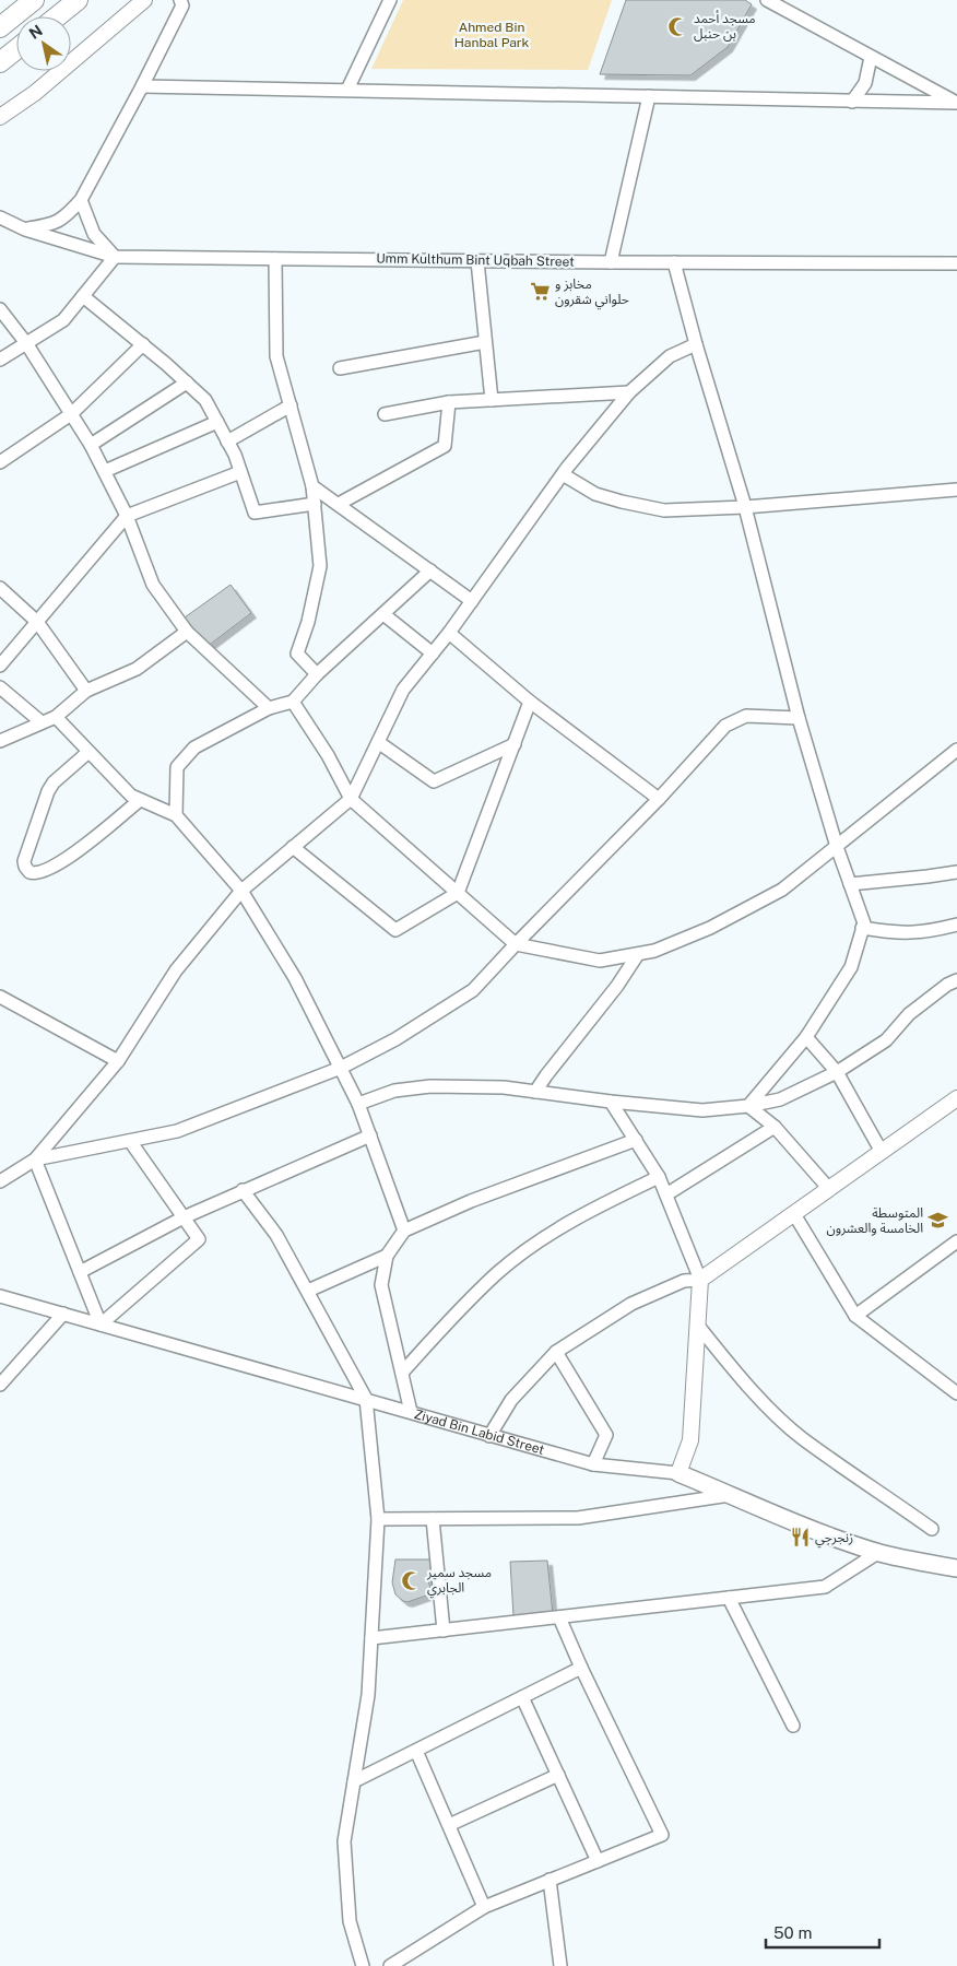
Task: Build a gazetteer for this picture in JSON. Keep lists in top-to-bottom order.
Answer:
{
  "streets": {
    "main road": ["Ziyad Bin Labid Street"],
    "street": ["Umm Kulthum Bint Uqbah Street"]
  },
  "parks": ["Ahmed Bin Hanbal Park"],
  "places": {
    "mosque": ["مسجد أحمد بن حنبل", "مسجد سمير الجابري"],
    "supermarket": ["مخابز و حلواني شقرون"],
    "school or university": ["المتوسطة الخامسة والعشرون"],
    "restaurant": ["زنجرجي"]
  },
  "scale_bar": "50 m",
  "north": "top left"
}
